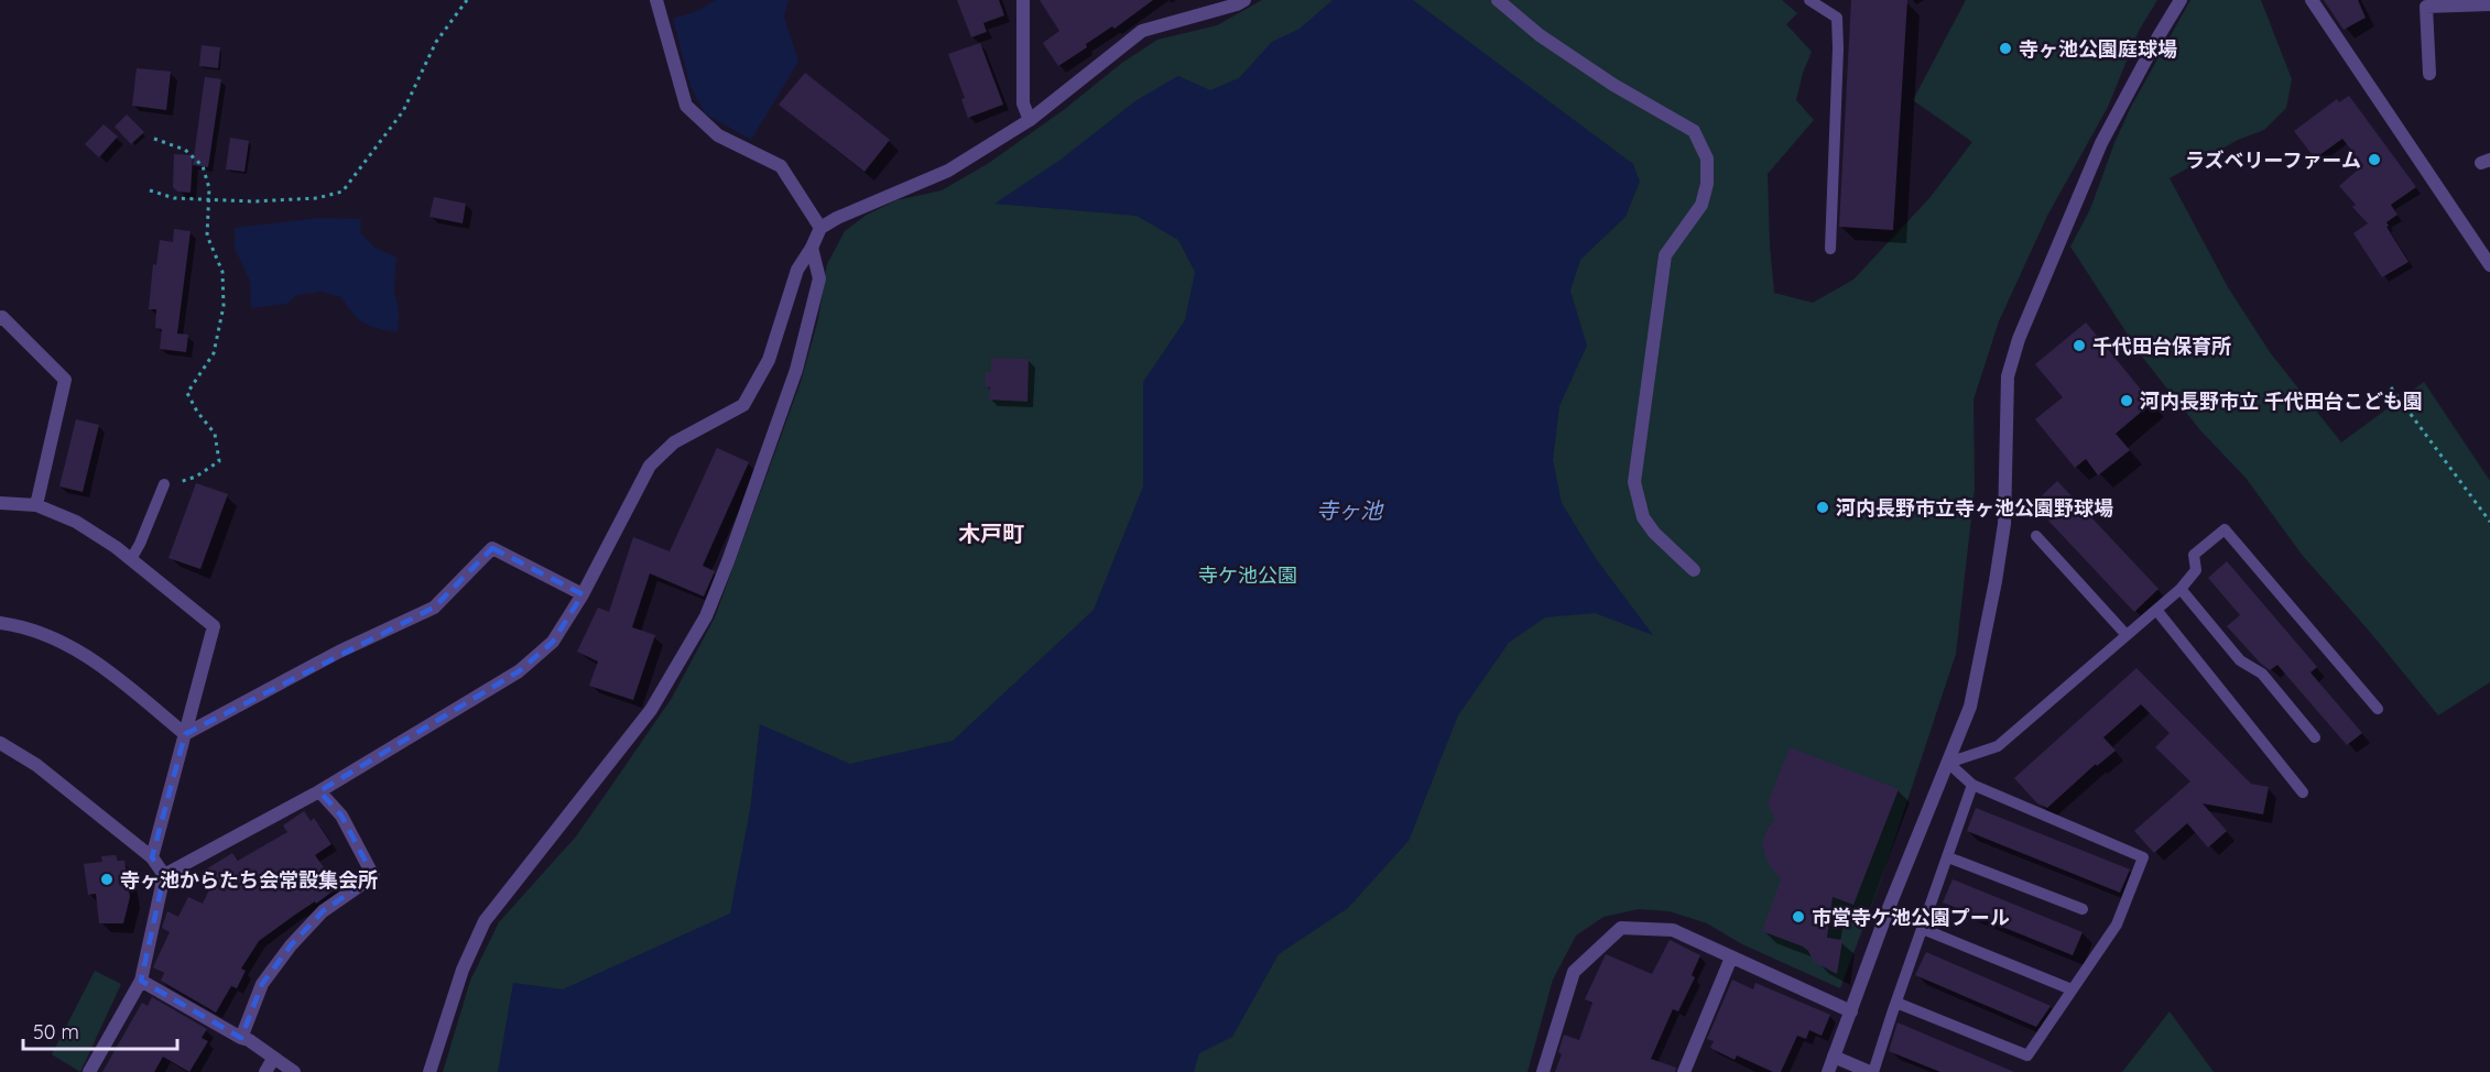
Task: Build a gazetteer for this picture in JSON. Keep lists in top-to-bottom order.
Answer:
{
  "districts": ["木戸町"],
  "water": ["寺ヶ池"],
  "parks": ["寺ケ池公園"],
  "places": [
    "寺ヶ池公園庭球場",
    "ラズベリーファーム",
    "千代田台保育所",
    "河内長野市立 千代田台こども園",
    "河内長野市立寺ヶ池公園野球場",
    "寺ヶ池からたち会常設集会所",
    "市営寺ケ池公園プール"
  ],
  "scale_bar": "50 m"
}
